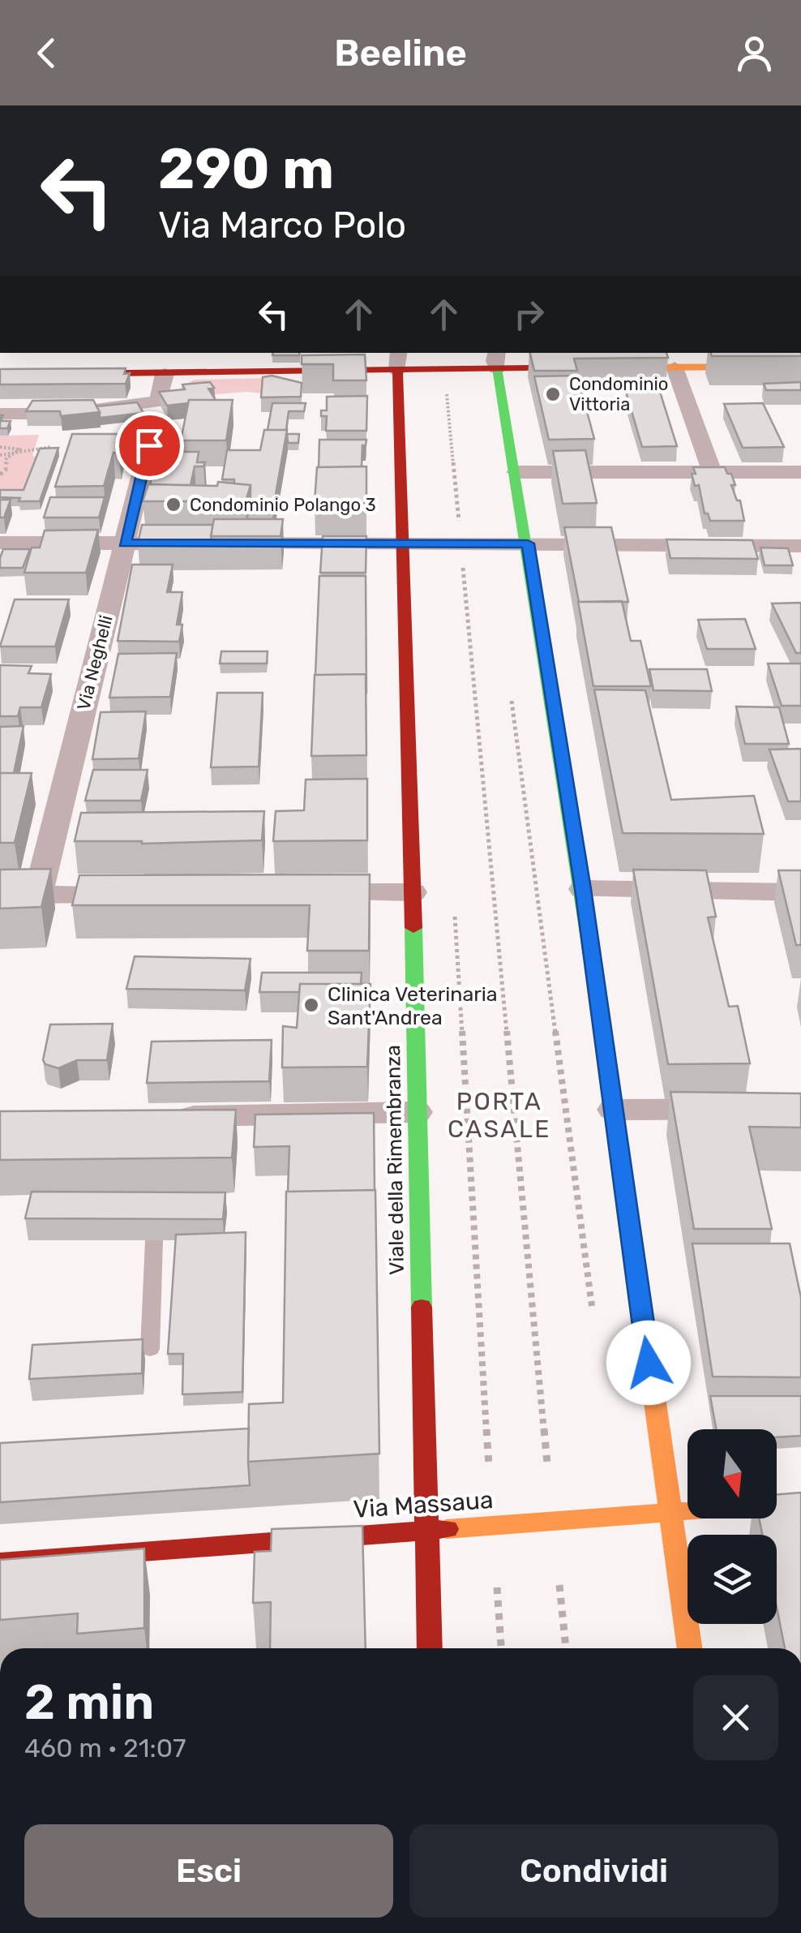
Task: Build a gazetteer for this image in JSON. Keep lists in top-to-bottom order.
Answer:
{
  "streets": {
    "street": ["Via Neghelli", "Viale della Rimembranza", "Via Massaua"]
  },
  "crossings": [
    ["Viale della Rimembranza", "Via Massaua"]
  ],
  "districts": ["PORTA CASALE"],
  "places": ["Condominio Vittoria", "Condominio Polango 3", "Clinica Veterinaria Sant'Andrea"],
  "north": "bottom",
  "page": {
    "header": "Beeline",
    "turn": ["290 m", "Via Marco Polo"],
    "heading": ["2 min", "460 m · 21:07"],
    "buttons": ["Esci", "Condividi"]
  }
}
